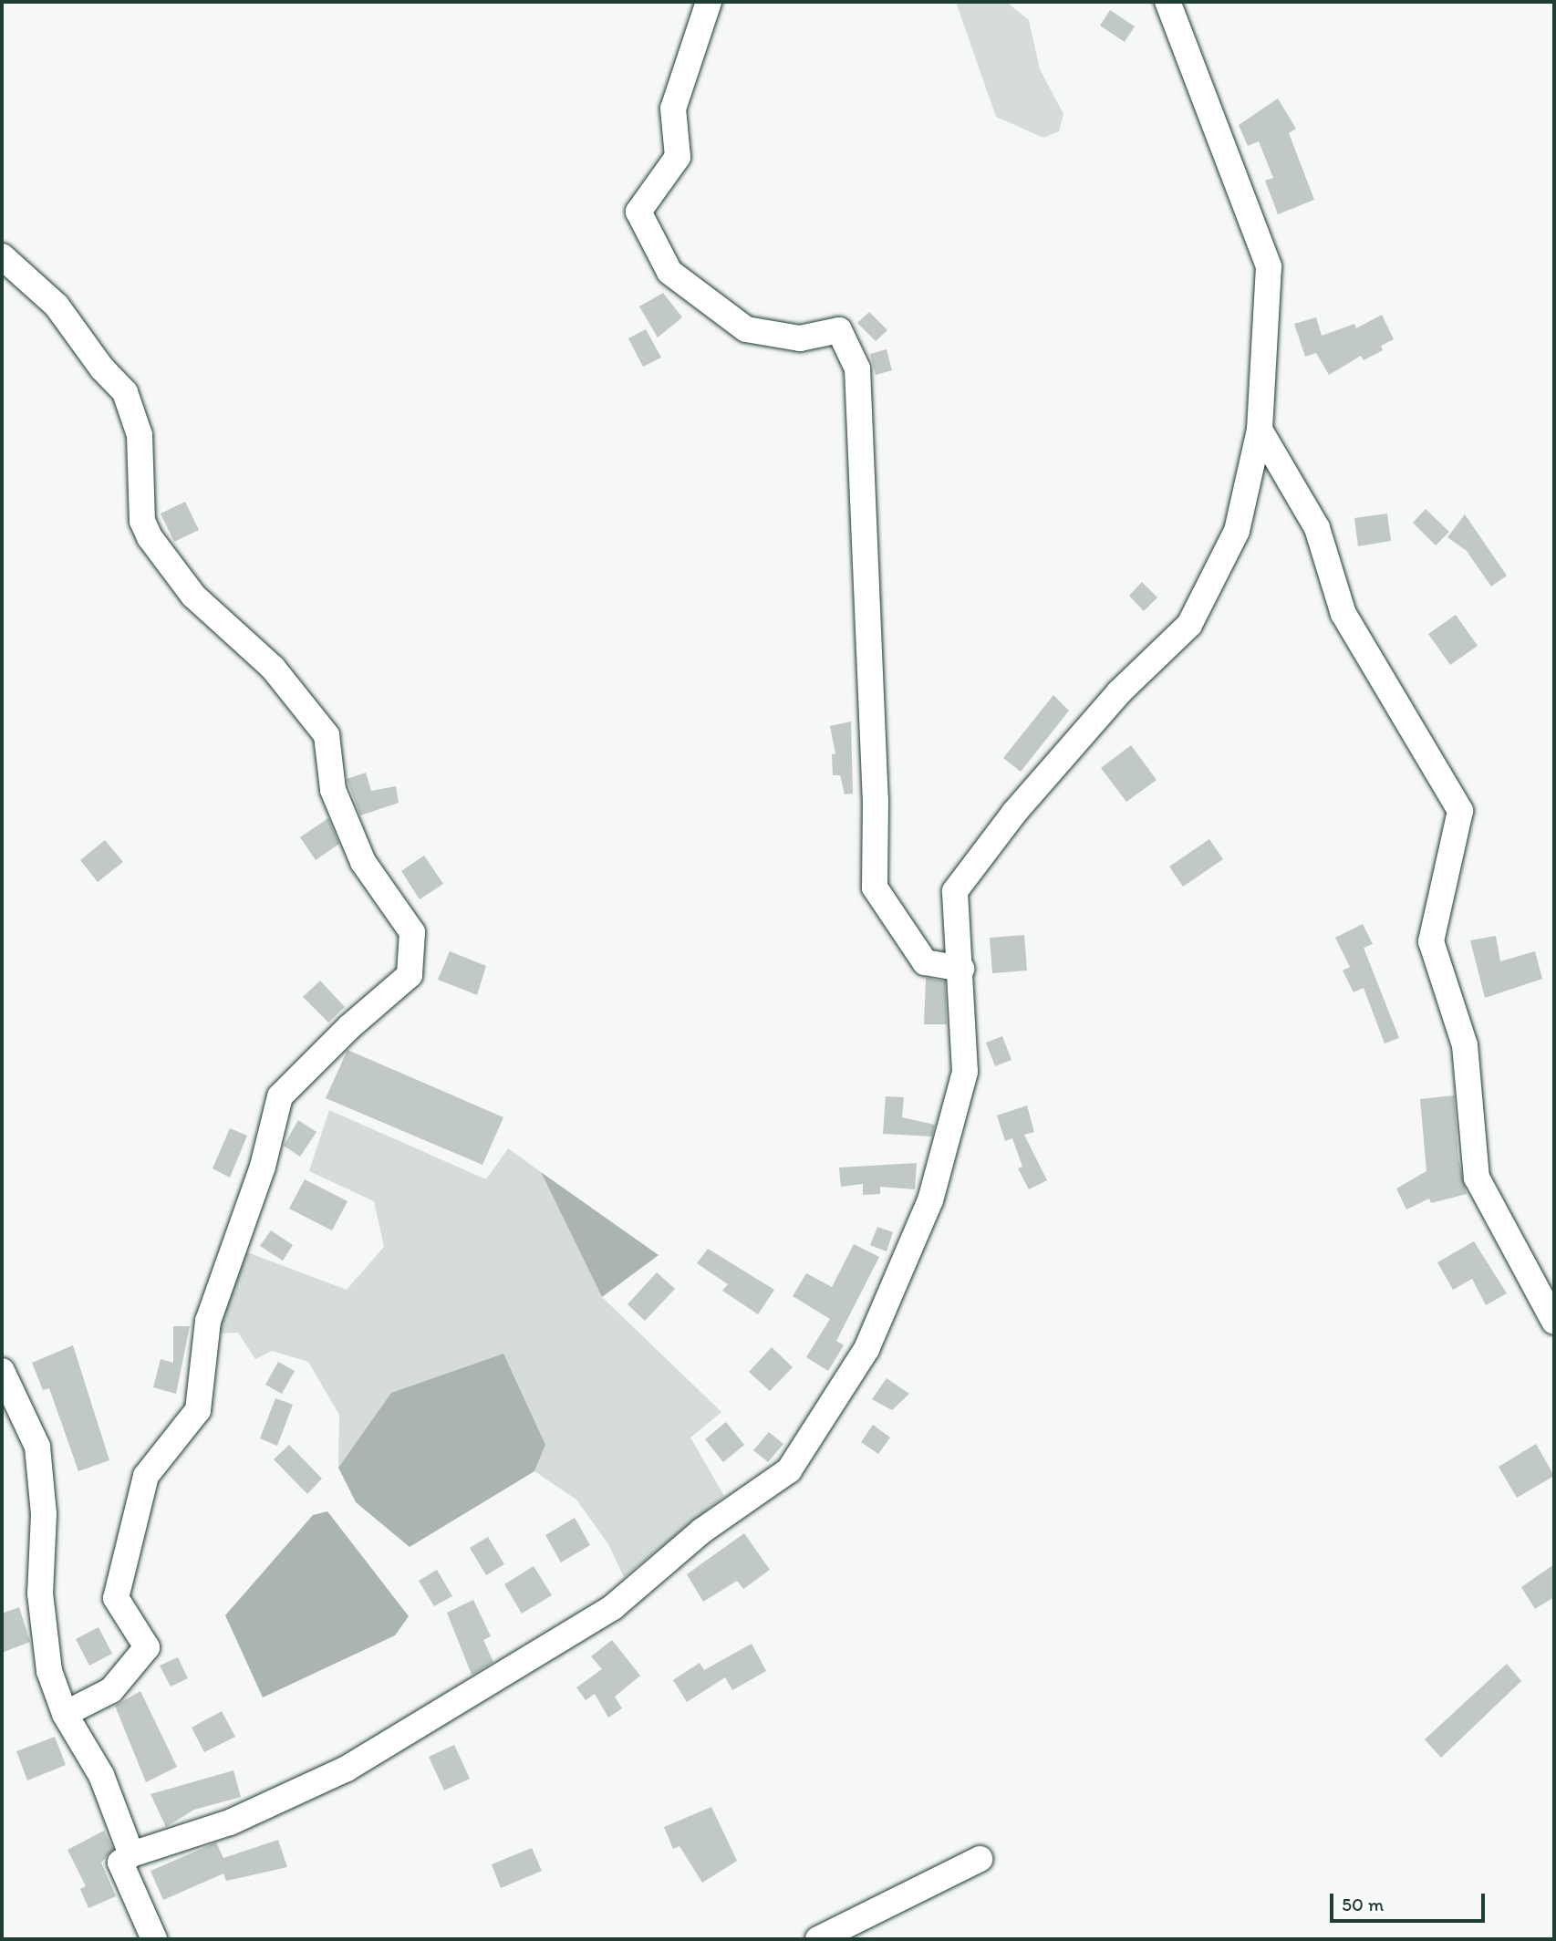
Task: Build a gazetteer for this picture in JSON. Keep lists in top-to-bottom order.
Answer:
{
  "scale_bar": "50 m"
}
